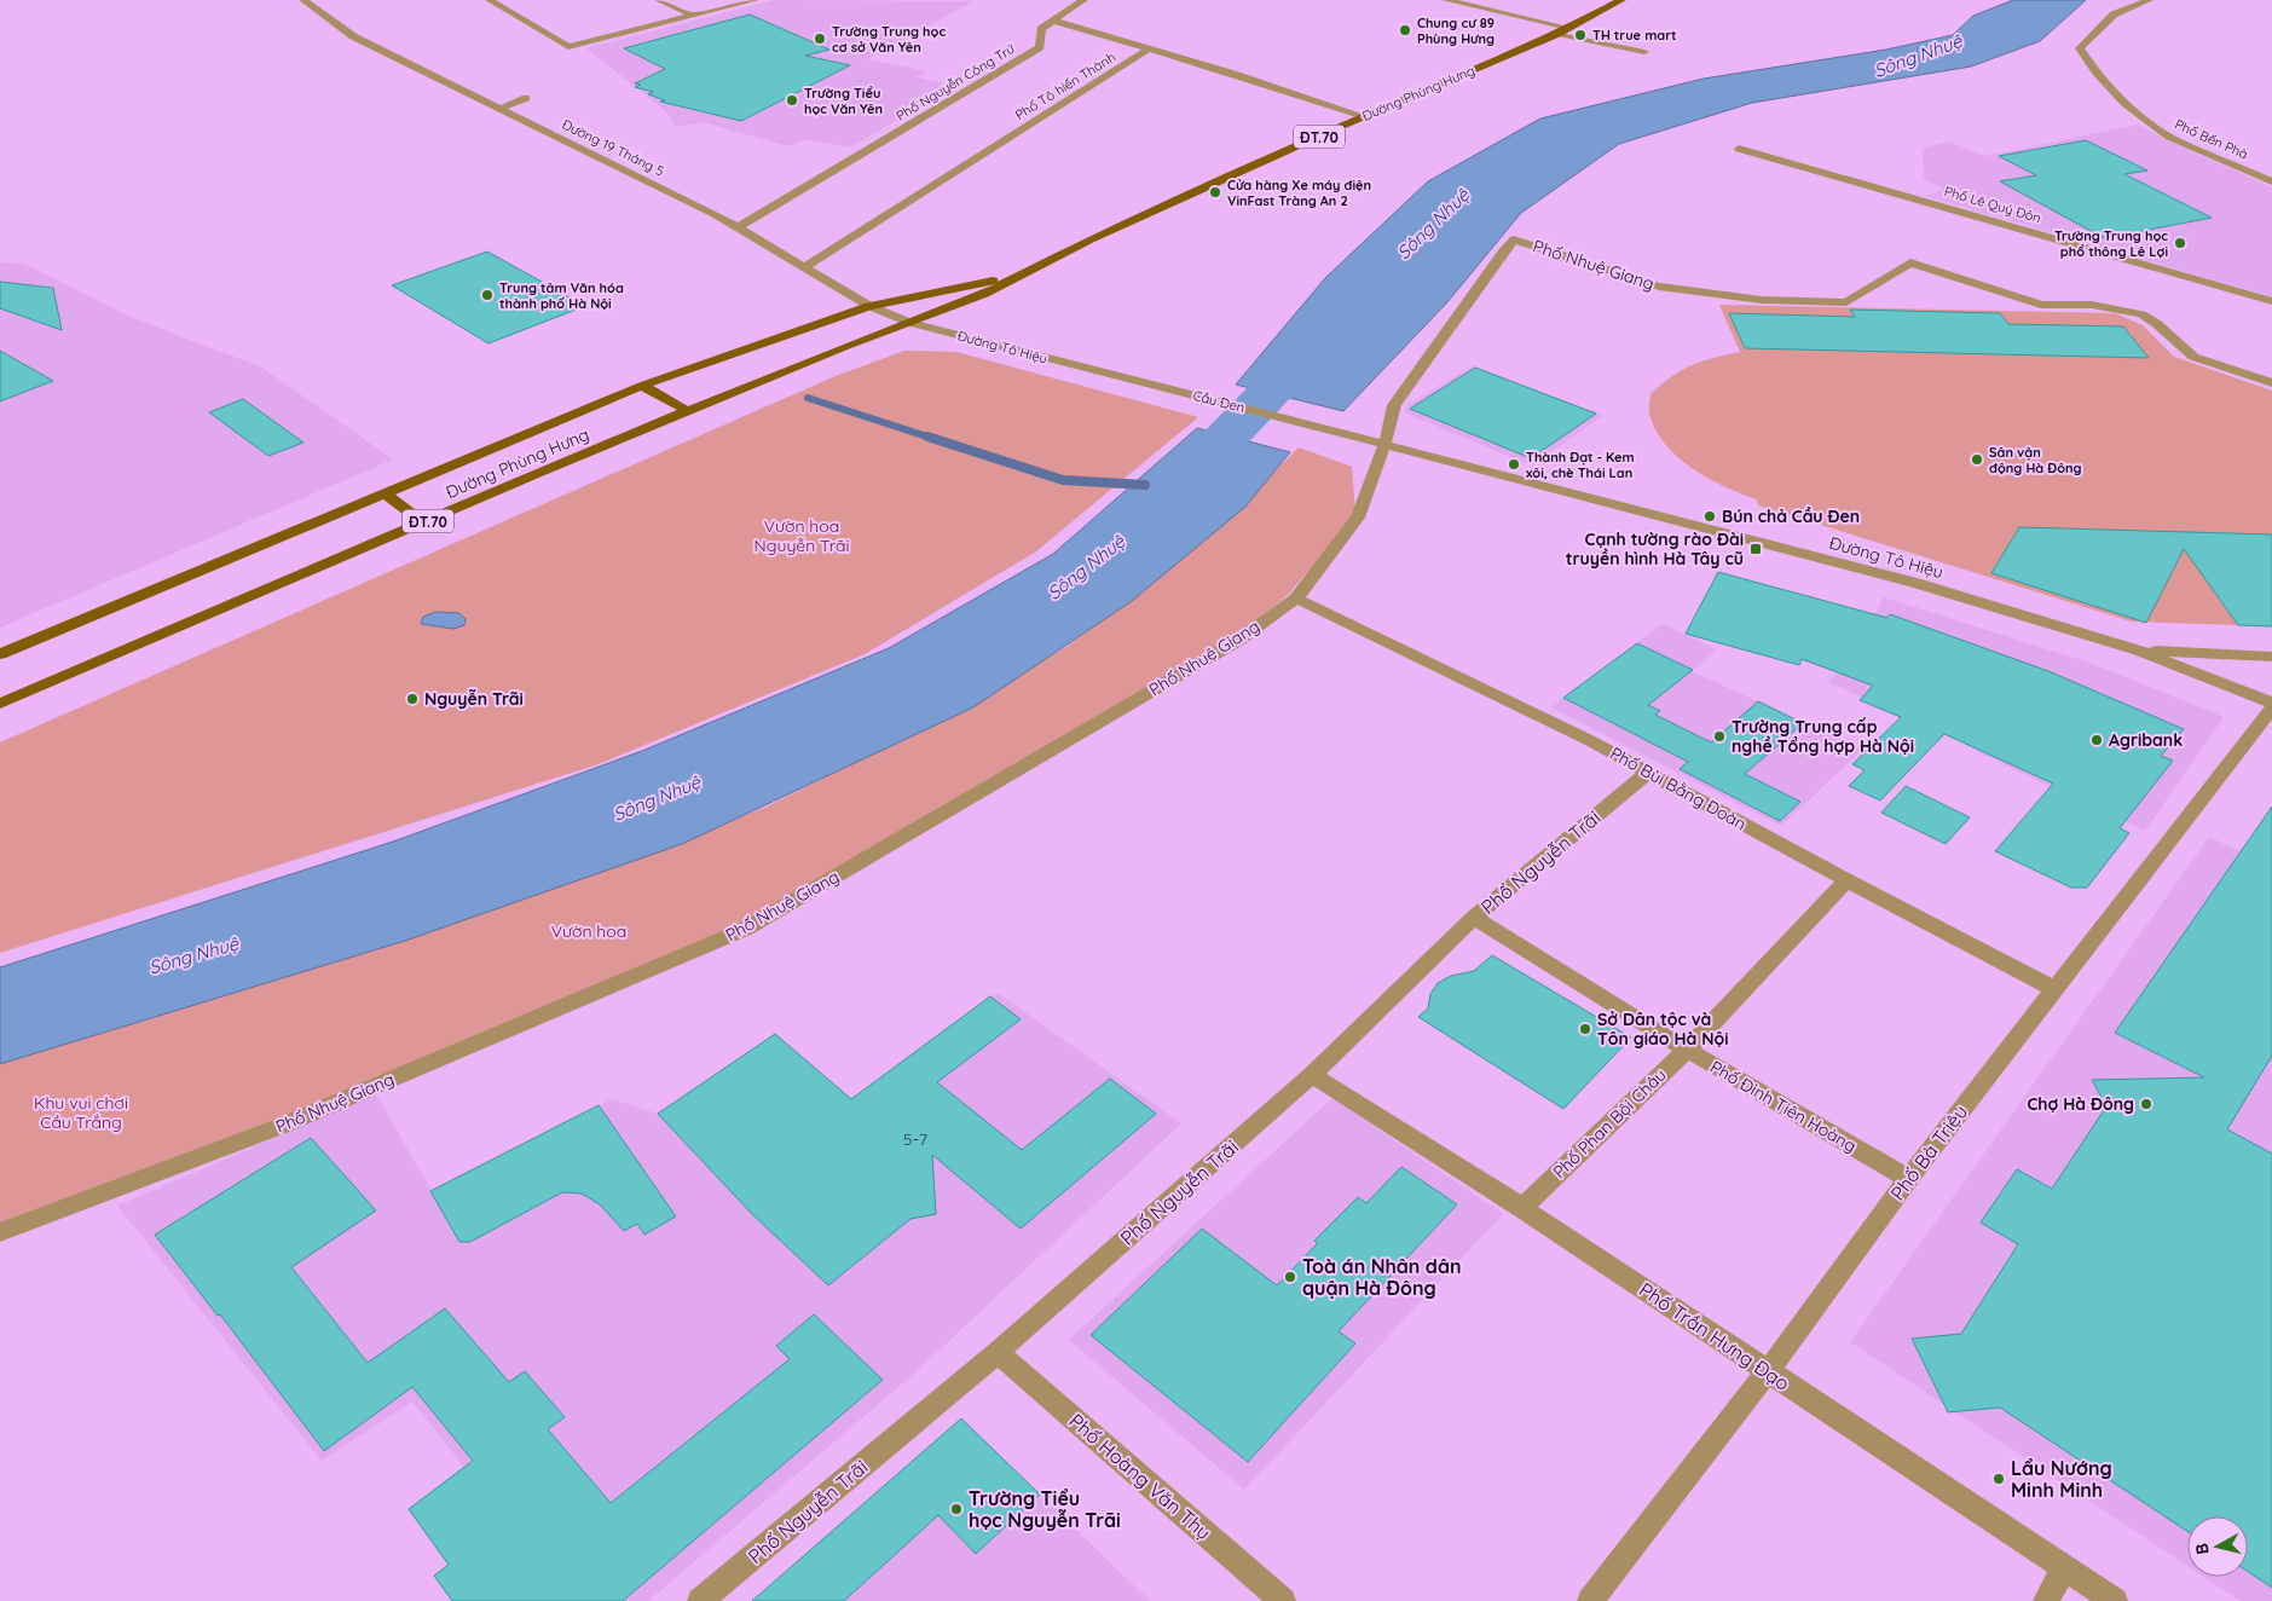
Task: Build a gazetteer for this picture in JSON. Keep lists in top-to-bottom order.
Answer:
{
  "streets": {
    "main road": ["Đường Phùng Hưng", "ĐT.70"],
    "street": [
      "Phố Nguyễn Công Trứ",
      "Phố Tô hiến Thành",
      "Phố Bến Phà",
      "Đường 19 Tháng 5",
      "Phố Lê Quý Đôn",
      "Phố Nhuệ Giang",
      "Đường Tô Hiệu",
      "Cầu Đen",
      "Phố Bùi Bằng Đoàn",
      "Phố Nguyễn Trãi",
      "Phố Đinh Tiên Hoàng",
      "Phố Phan Bội Châu",
      "Phố Bà Triệu",
      "Phố Trần Hưng Đạo",
      "Phố Hoàng Văn Thụ"
    ]
  },
  "crossings": [
    ["Phố Nguyễn Công Trứ", "Đường 19 Tháng 5"],
    ["Phố Tô hiến Thành", "Đường 19 Tháng 5"],
    ["Đường Phùng Hưng", "Đường 19 Tháng 5"],
    ["Đường Phùng Hưng", "Đường Tô Hiệu"],
    ["Đường 19 Tháng 5", "Đường Tô Hiệu"],
    ["Phố Nhuệ Giang", "Đường Tô Hiệu"],
    ["Phố Nhuệ Giang", "Phố Bùi Bằng Đoàn"],
    ["Đường Tô Hiệu", "Cầu Đen"],
    ["Phố Bùi Bằng Đoàn", "Phố Nguyễn Trãi"],
    ["Phố Bùi Bằng Đoàn", "Phố Phan Bội Châu"],
    ["Phố Bùi Bằng Đoàn", "Phố Bà Triệu"],
    ["Phố Nguyễn Trãi", "Phố Đinh Tiên Hoàng"],
    ["Phố Nguyễn Trãi", "Phố Trần Hưng Đạo"],
    ["Phố Nguyễn Trãi", "Phố Hoàng Văn Thụ"],
    ["Phố Đinh Tiên Hoàng", "Phố Phan Bội Châu"],
    ["Phố Đinh Tiên Hoàng", "Phố Bà Triệu"],
    ["Phố Phan Bội Châu", "Phố Trần Hưng Đạo"],
    ["Phố Bà Triệu", "Phố Trần Hưng Đạo"]
  ],
  "water": ["Sông Nhuệ"],
  "parks": ["Vườn hoa Nguyễn Trãi", "Vườn hoa", "Khu vui chơi Cầu Trắng"],
  "places": {
    "other": [
      "Chung cư 89 Phùng Hưng",
      "TH true mart",
      "Trường Trung học cơ sở Văn Yên",
      "Trường Tiểu học Văn Yên",
      "Cửa hàng Xe máy điện VinFast Tràng An 2",
      "Trường Trung học phổ thông Lê Lợi",
      "Trung tâm Văn hóa thành phố Hà Nội",
      "Sân vận động Hà Đông",
      "Thành Đạt - Kem xôi, chè Thái Lan",
      "Bún chả Cầu Đen",
      "Nguyễn Trãi",
      "Trường Trung cấp nghề Tổng hợp Hà Nội",
      "Agribank",
      "Sở Dân tộc và Tôn giáo Hà Nội",
      "Chợ Hà Đông",
      "Toà án Nhân dân quận Hà Đông",
      "Lẩu Nướng Minh Minh",
      "Trường Tiểu học Nguyễn Trãi"
    ],
    "transit": ["Cạnh tường rào Đài truyền hình Hà Tây cũ"]
  },
  "house_numbers": ["5-7"],
  "north": "left"
}
